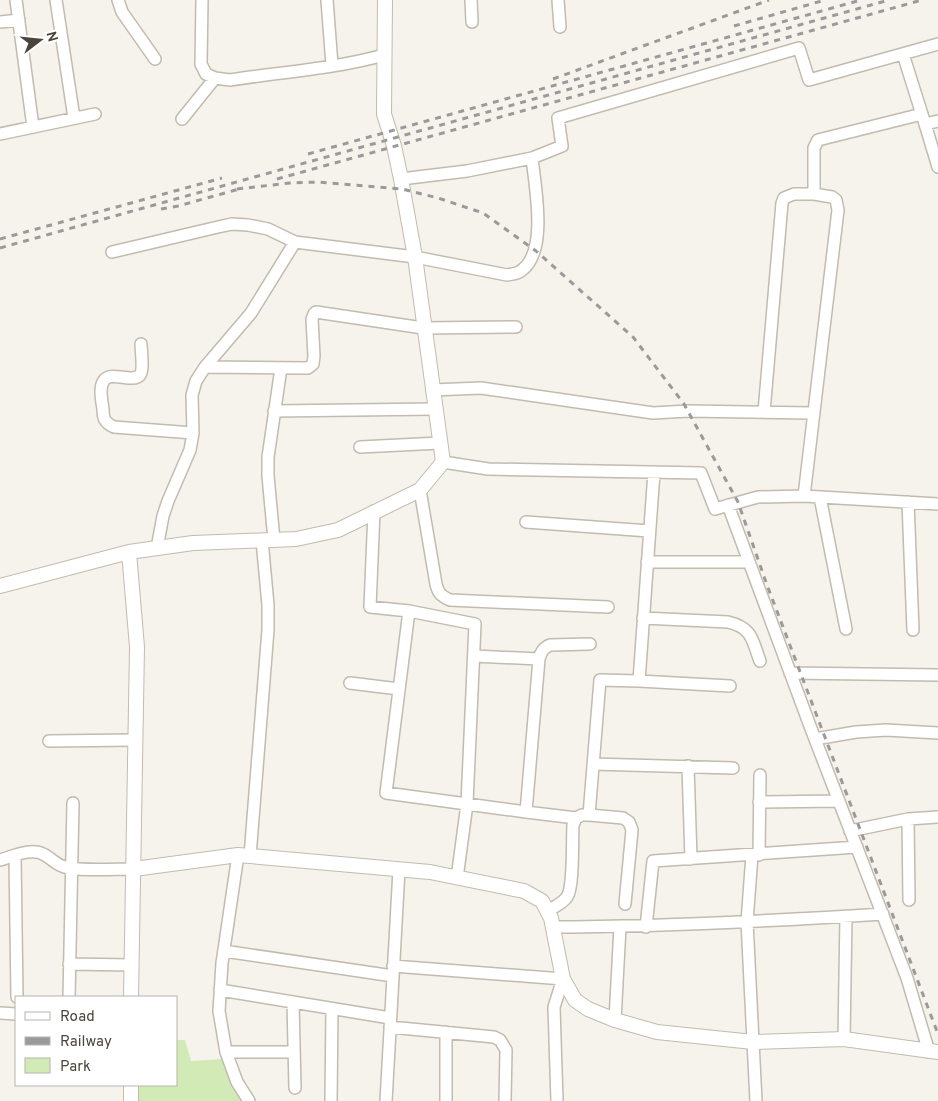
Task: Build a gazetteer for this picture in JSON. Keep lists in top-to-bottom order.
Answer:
{
  "legend": ["Road", "Railway", "Park"],
  "north": "right"
}
